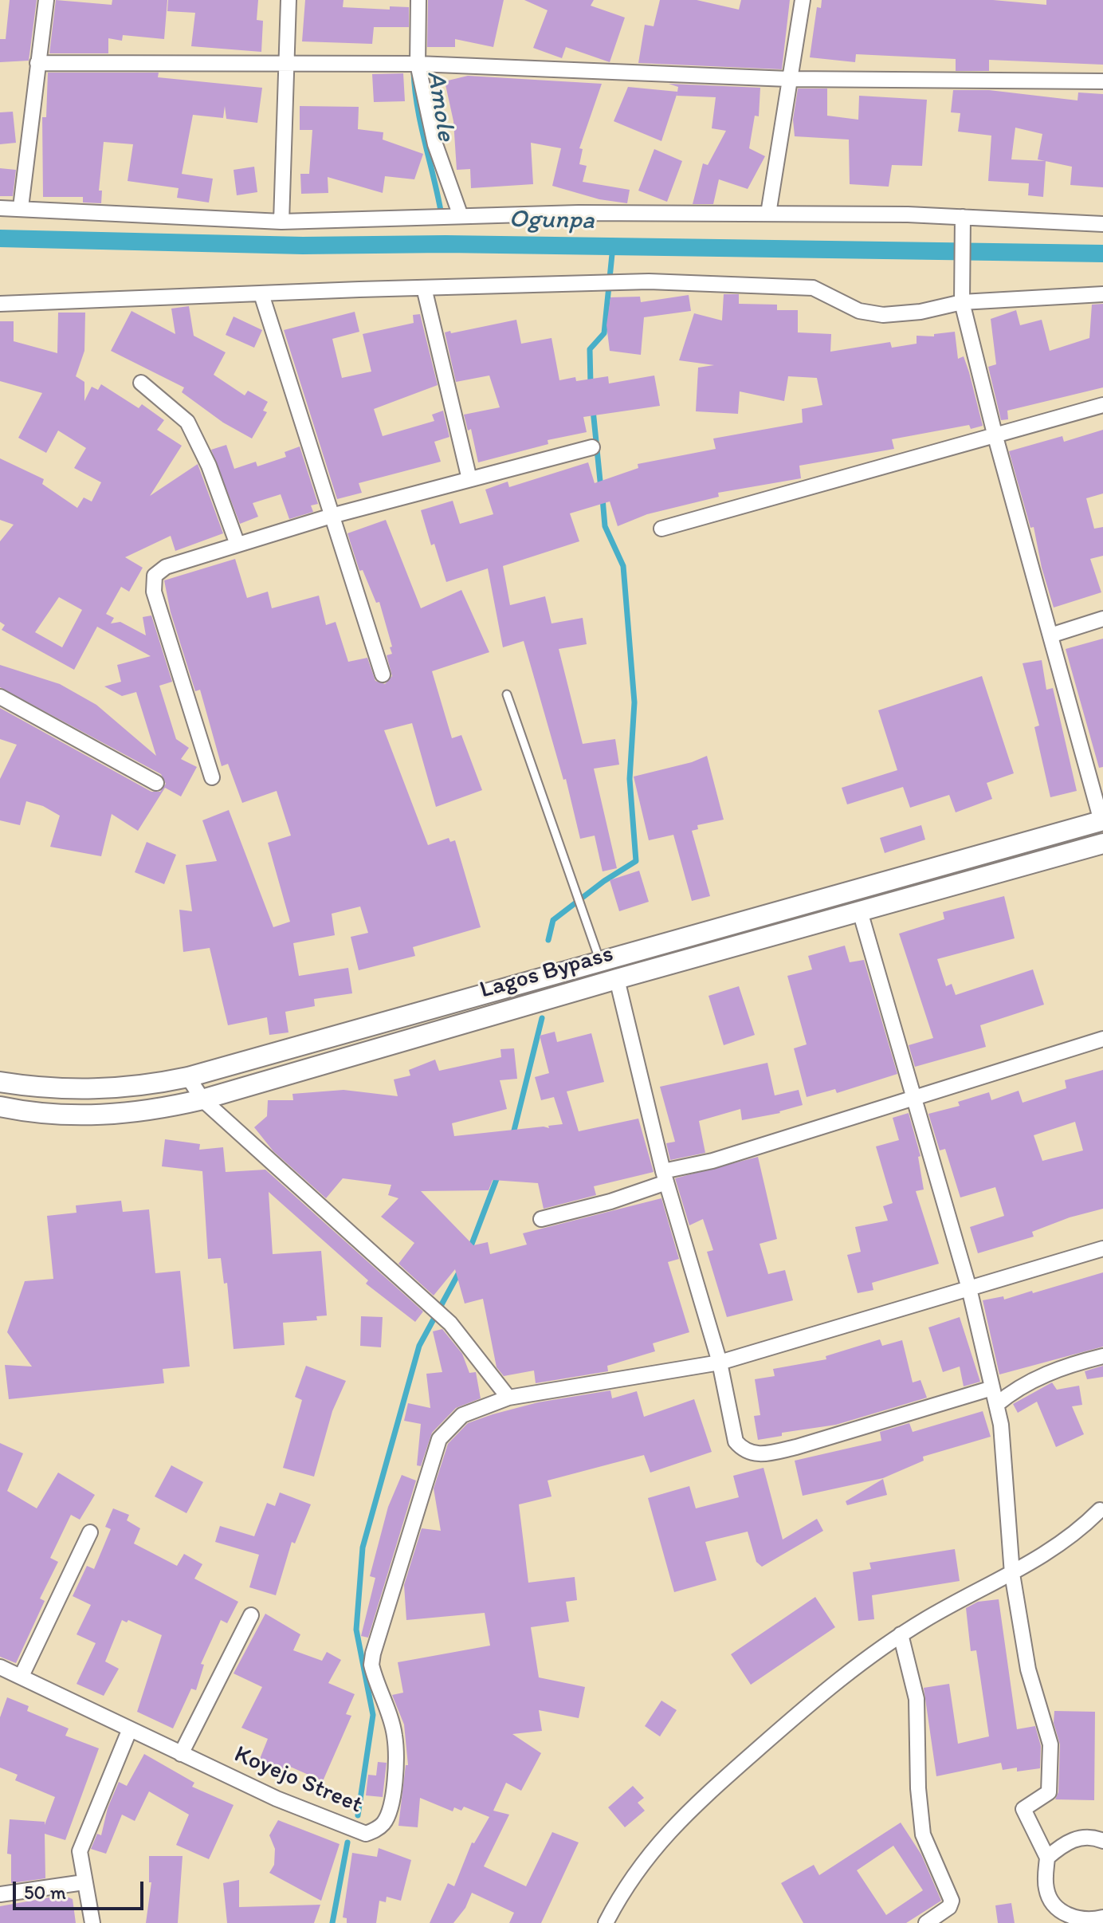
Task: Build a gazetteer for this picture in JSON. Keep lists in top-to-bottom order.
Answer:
{
  "streets": {
    "main road": ["Lagos Bypass"],
    "street": ["Koyejo Street"]
  },
  "water": ["Amole", "Ogunpa"],
  "scale_bar": "50 m"
}
